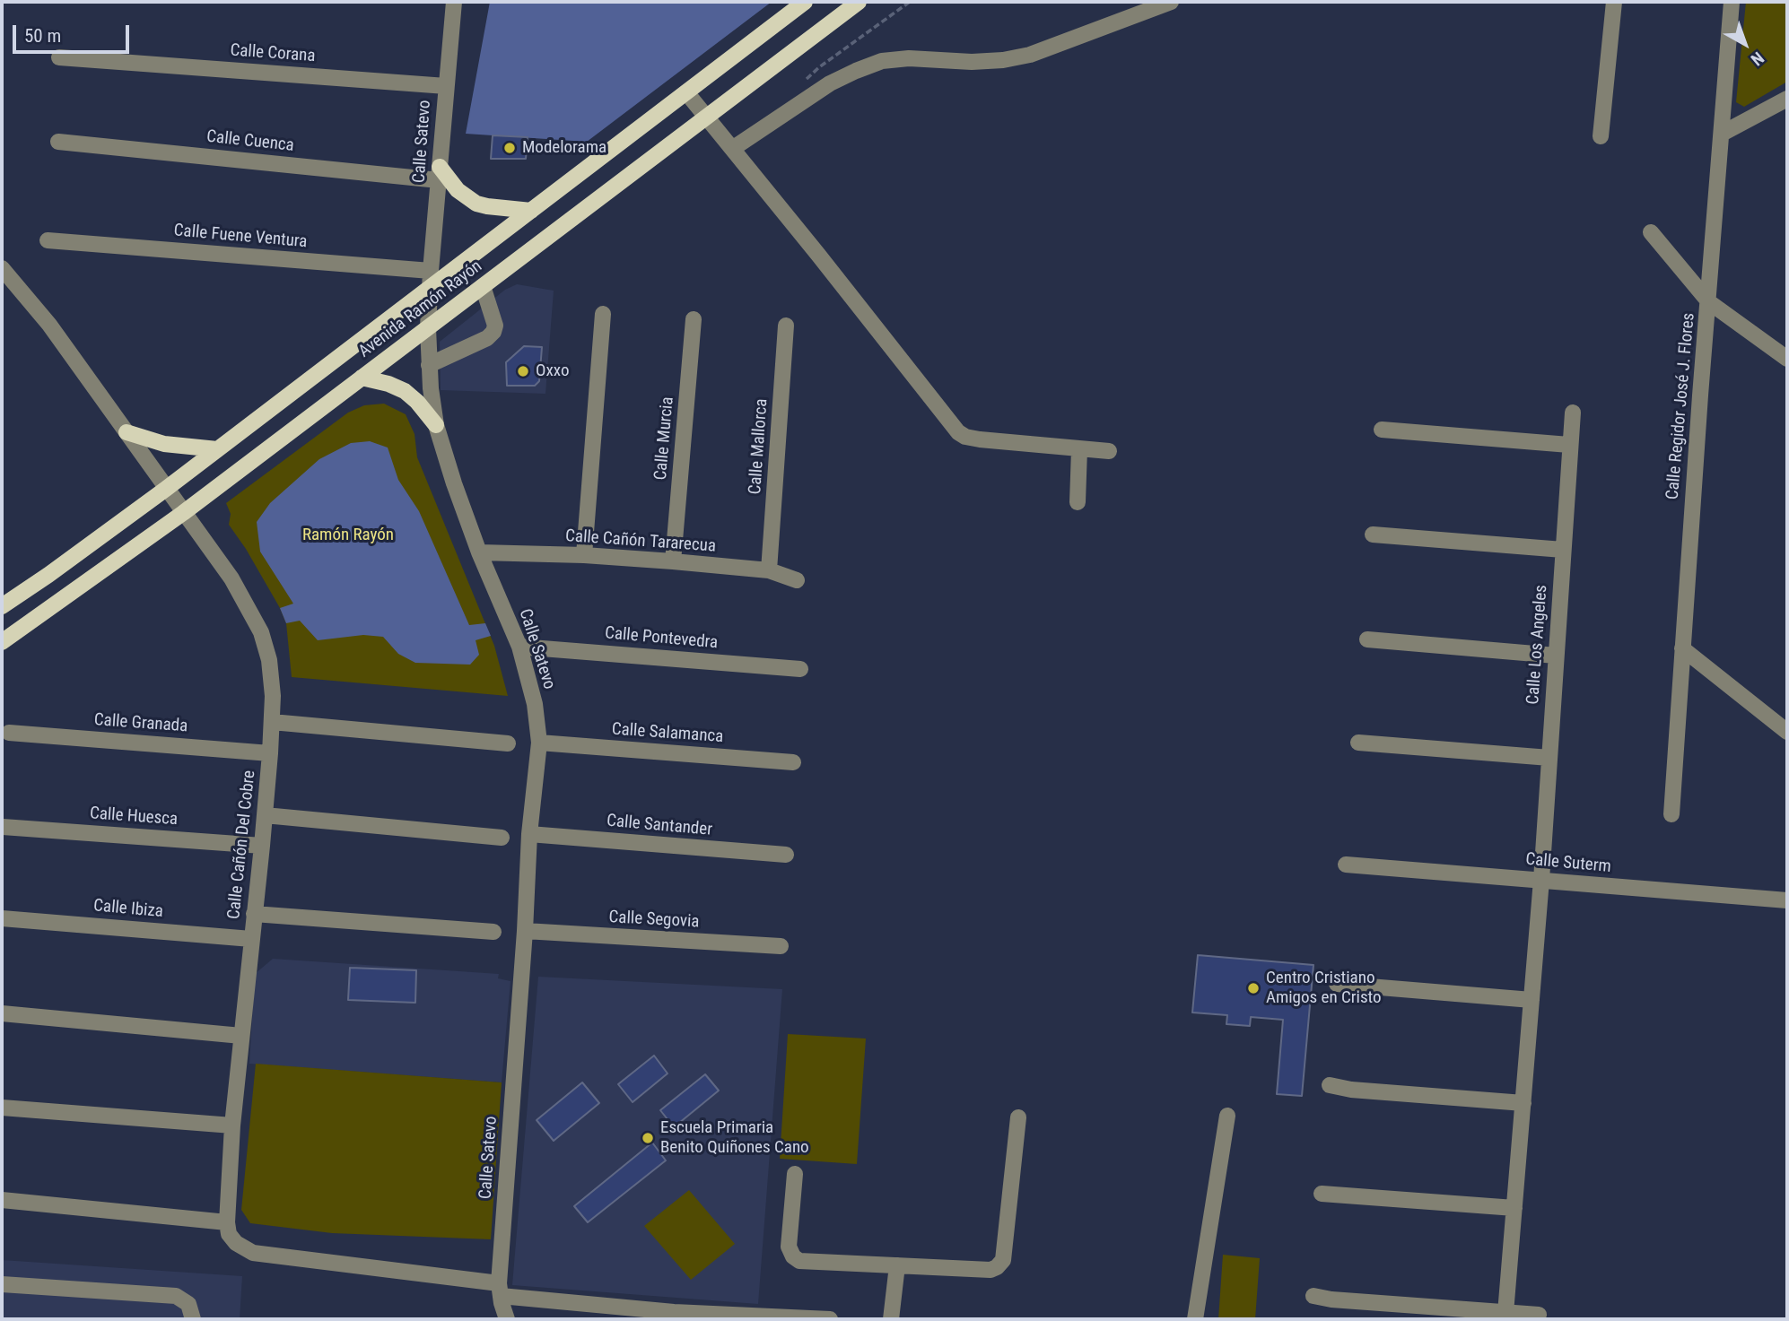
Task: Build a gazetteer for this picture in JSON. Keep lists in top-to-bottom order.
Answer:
{
  "streets": {
    "main road": ["Avenida Ramón Rayón"],
    "street": [
      "Calle Corana",
      "Calle Cuenca",
      "Calle Satevo",
      "Calle Fuene Ventura",
      "Calle Regidor José J. Flores",
      "Calle Murcia",
      "Calle Mallorca",
      "Calle Cañón Tararecua",
      "Calle Pontevedra",
      "Calle Los Angeles",
      "Calle Granada",
      "Calle Salamanca",
      "Calle Huesca",
      "Calle Santander",
      "Calle Cañón Del Cobre",
      "Calle Suterm",
      "Calle Ibiza",
      "Calle Segovia"
    ]
  },
  "crossings": [
    ["Calle Corana", "Calle Satevo"],
    ["Calle Cuenca", "Calle Satevo"],
    ["Calle Satevo", "Calle Fuene Ventura"],
    ["Calle Satevo", "Avenida Ramón Rayón"],
    ["Calle Satevo", "Calle Cañón Tararecua"],
    ["Calle Satevo", "Calle Pontevedra"],
    ["Calle Satevo", "Calle Salamanca"],
    ["Calle Satevo", "Calle Santander"],
    ["Calle Satevo", "Calle Segovia"],
    ["Calle Fuene Ventura", "Avenida Ramón Rayón"],
    ["Avenida Ramón Rayón", "Calle Cañón Del Cobre"],
    ["Calle Murcia", "Calle Cañón Tararecua"],
    ["Calle Mallorca", "Calle Cañón Tararecua"],
    ["Calle Los Angeles", "Calle Suterm"],
    ["Calle Granada", "Calle Cañón Del Cobre"],
    ["Calle Huesca", "Calle Cañón Del Cobre"],
    ["Calle Cañón Del Cobre", "Calle Ibiza"]
  ],
  "parks": ["Ramón Rayón"],
  "places": [
    "Modelorama",
    "Oxxo",
    "Centro Cristiano Amigos en Cristo",
    "Escuela Primaria Benito Quiñones Cano"
  ],
  "scale_bar": "50 m",
  "north": "bottom right"
}
